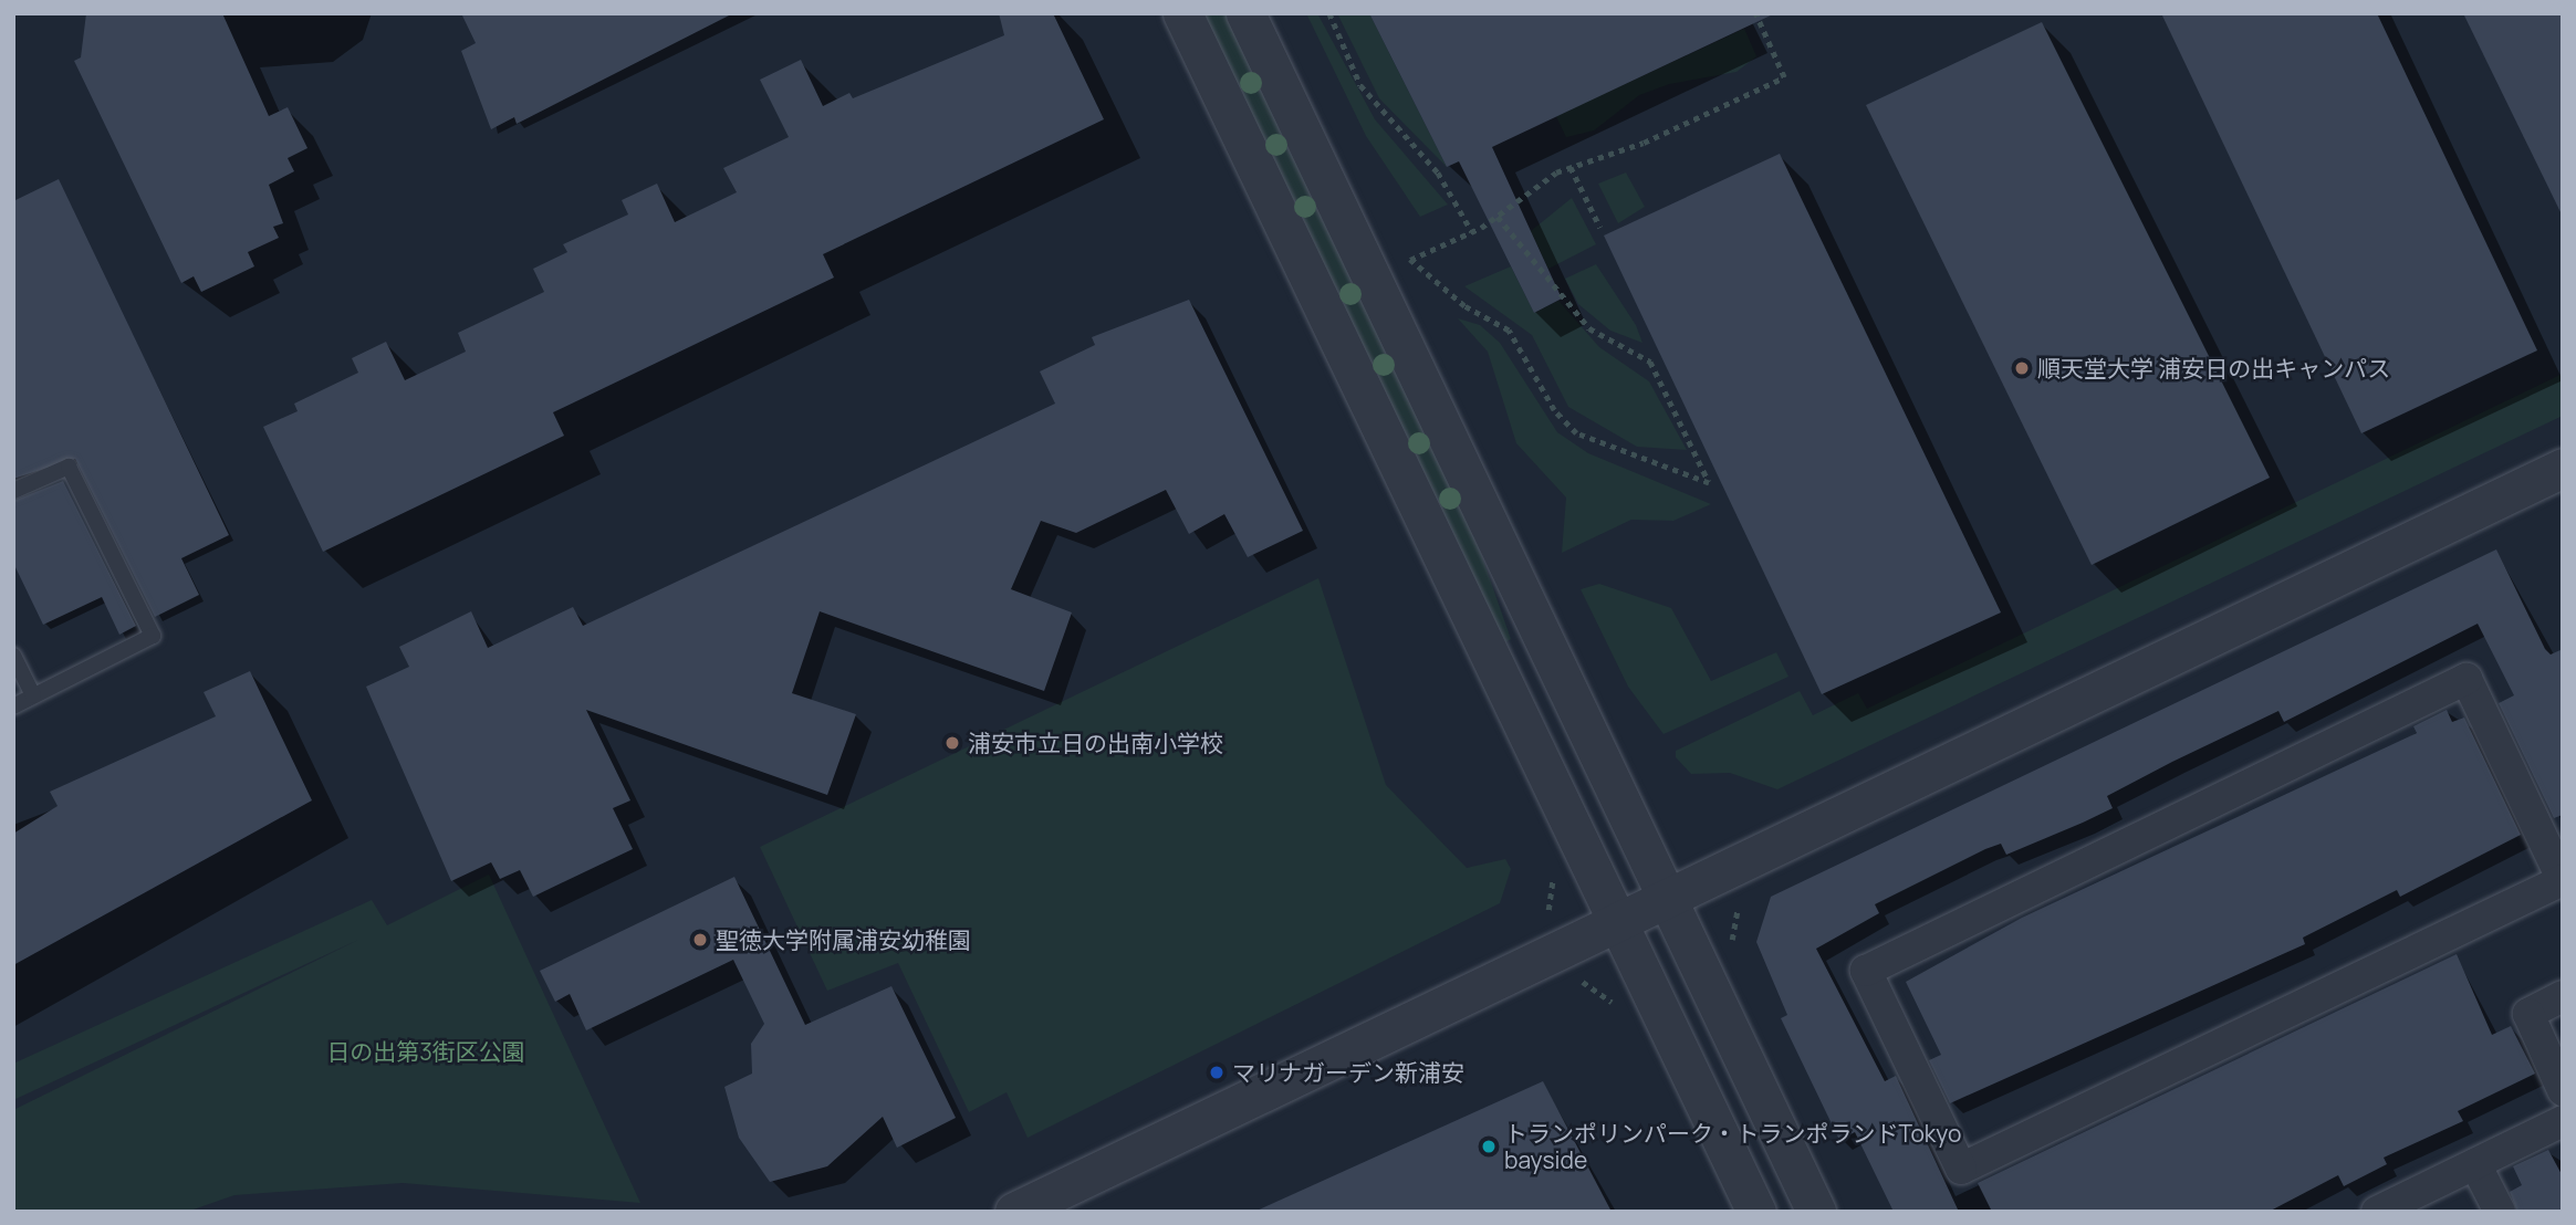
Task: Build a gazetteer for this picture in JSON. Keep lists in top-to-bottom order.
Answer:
{
  "parks": ["日の出第3街区公園"],
  "places": [
    "順天堂大学 浦安日の出キャンパス",
    "浦安市立日の出南小学校",
    "聖徳大学附属浦安幼稚園",
    "マリナガーデン新浦安",
    "トランポリンパーク・トランポランドTokyo bayside"
  ]
}
